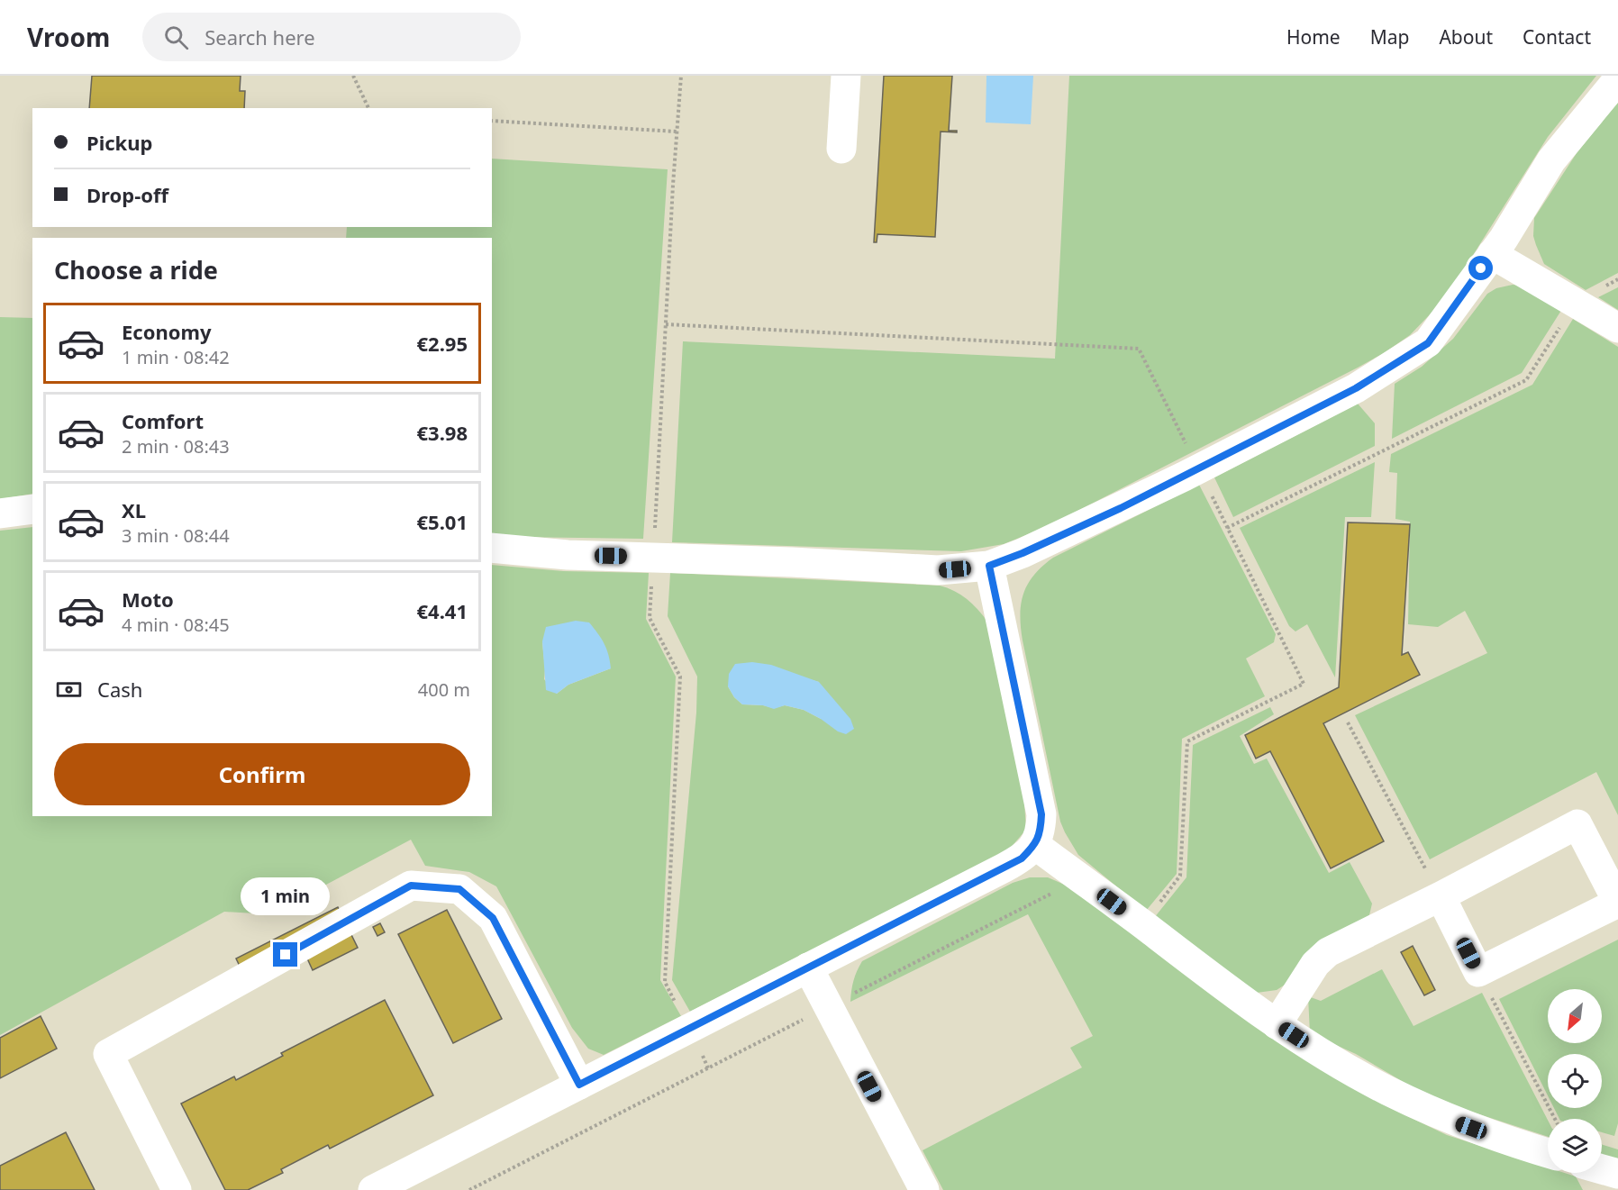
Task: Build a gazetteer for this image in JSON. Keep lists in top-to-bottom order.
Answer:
{
  "north": "bottom left",
  "page": {
    "header": "Vroom",
    "search": "Search here",
    "nav": [
      "Home",
      "Map",
      "About",
      "Contact"
    ],
    "banner": ["Pickup", "Drop-off"],
    "heading": "Choose a ride",
    "list": [
      {
        "name": "Economy",
        "note": "1 min · 08:42",
        "value": "€2.95"
      },
      {
        "name": "Comfort",
        "note": "2 min · 08:43",
        "value": "€3.98"
      },
      {
        "name": "XL",
        "note": "3 min · 08:44",
        "value": "€5.01"
      },
      {
        "name": "Moto",
        "note": "4 min · 08:45",
        "value": "€4.41"
      }
    ],
    "pay": ["Cash", "400 m"],
    "buttons": "Confirm",
    "bubble": "1 min"
  }
}
